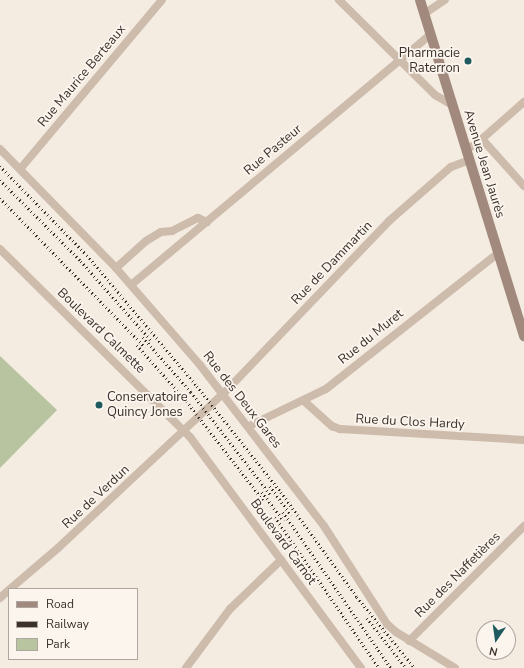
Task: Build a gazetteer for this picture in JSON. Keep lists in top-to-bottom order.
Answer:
{
  "streets": {
    "main road": ["Avenue Jean Jaurès"],
    "street": [
      "Rue Maurice Berteaux",
      "Rue Pasteur",
      "Rue de Dammartin",
      "Boulevard Calmette",
      "Rue du Muret",
      "Rue des Deux Gares",
      "Rue du Clos Hardy",
      "Rue de Verdun",
      "Boulevard Carnot",
      "Rue des Naffetières"
    ]
  },
  "crossings": [
    ["Rue Maurice Berteaux", "Rue des Deux Gares"],
    ["Rue Pasteur", "Avenue Jean Jaurès"],
    ["Rue Pasteur", "Rue des Deux Gares"],
    ["Avenue Jean Jaurès", "Rue de Dammartin"],
    ["Avenue Jean Jaurès", "Rue du Muret"],
    ["Rue de Dammartin", "Rue des Deux Gares"],
    ["Rue de Dammartin", "Rue de Verdun"],
    ["Boulevard Calmette", "Rue de Verdun"],
    ["Boulevard Calmette", "Boulevard Carnot"],
    ["Rue du Muret", "Rue des Deux Gares"],
    ["Rue du Muret", "Rue du Clos Hardy"],
    ["Rue des Deux Gares", "Rue des Naffetières"],
    ["Rue de Verdun", "Boulevard Carnot"]
  ],
  "places": ["Pharmacie Raterron", "Conservatoire Quincy Jones"],
  "legend": ["Road", "Railway", "Park"],
  "north": "bottom"
}
